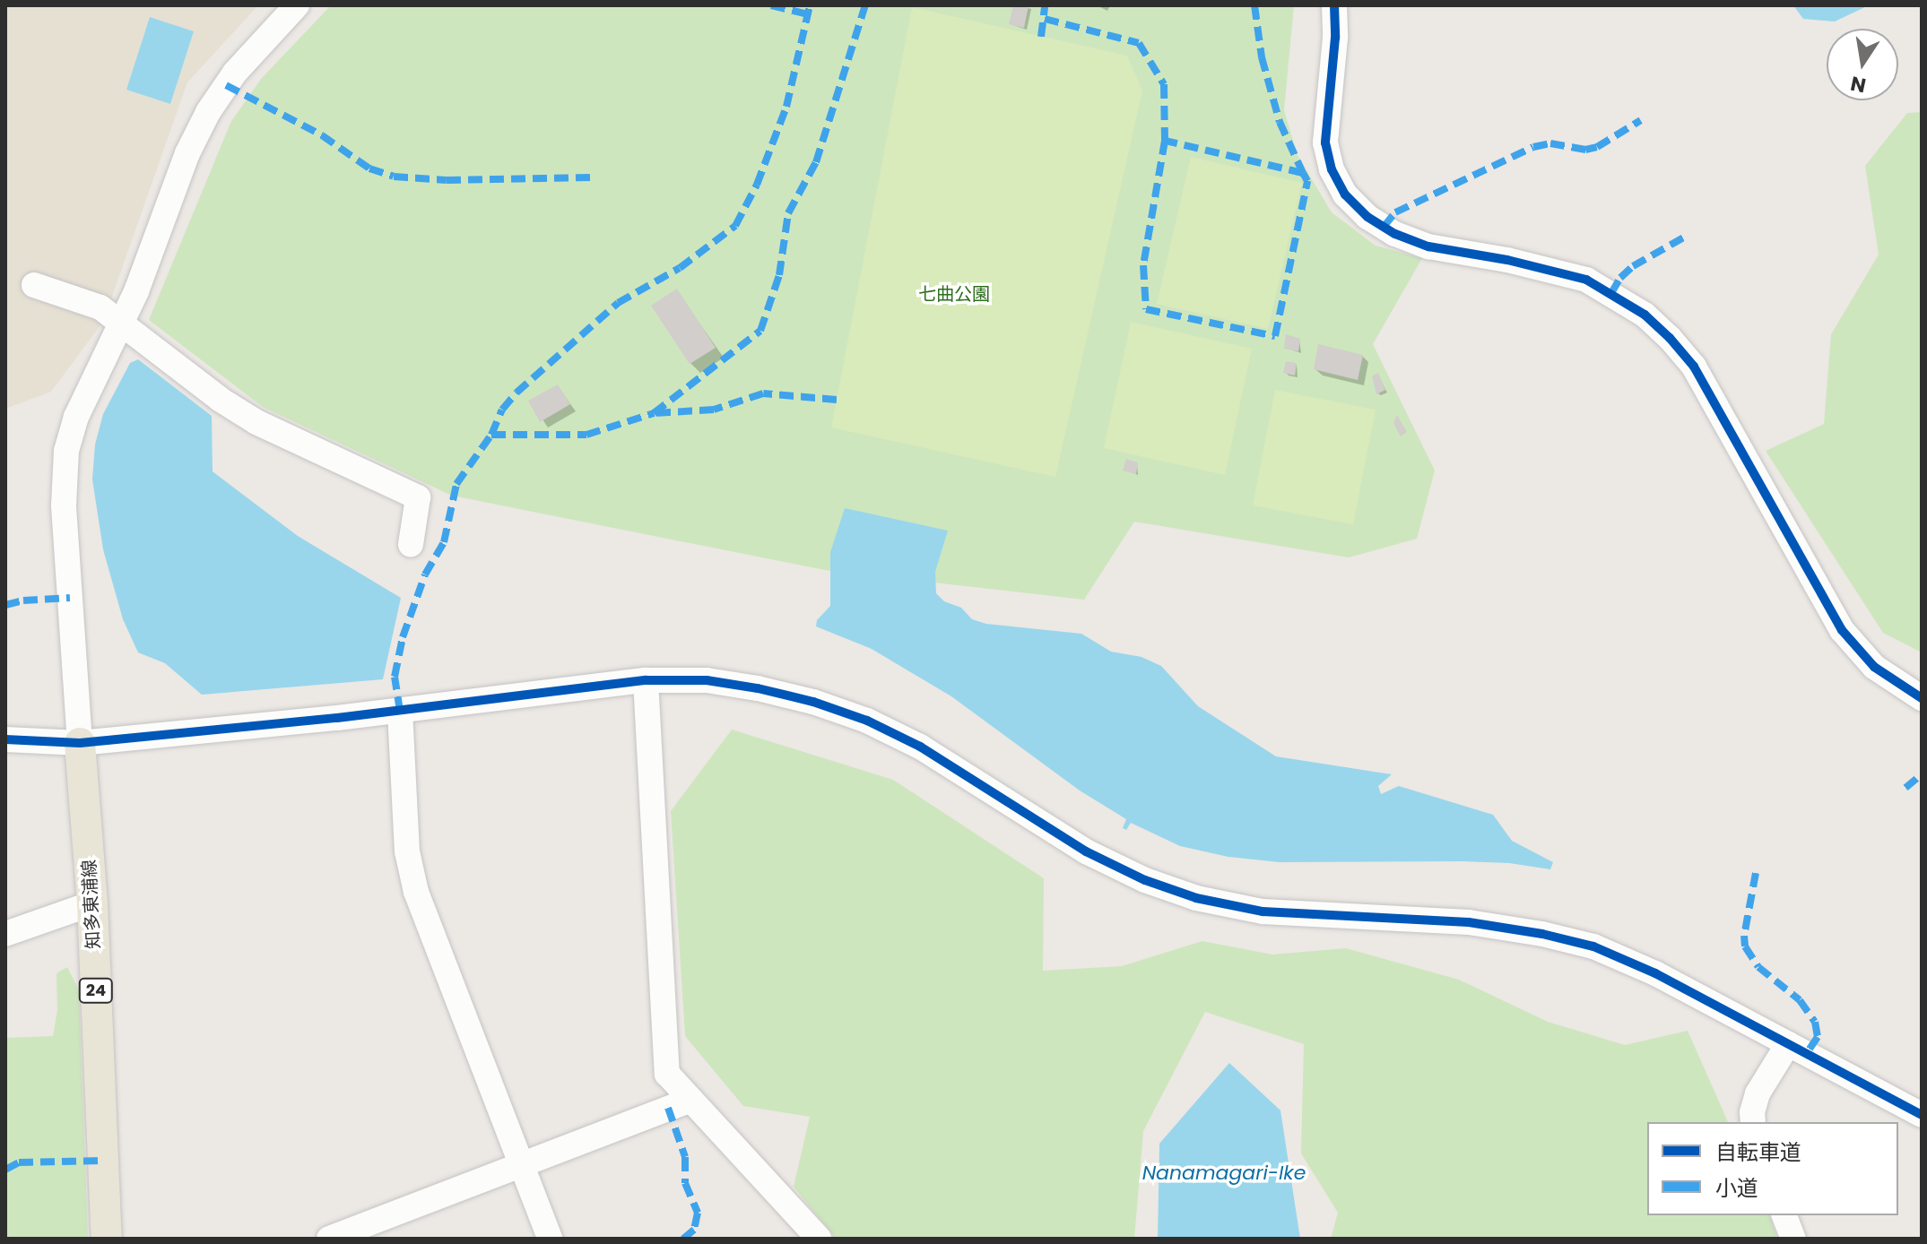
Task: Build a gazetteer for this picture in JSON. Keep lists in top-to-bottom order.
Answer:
{
  "streets": {
    "main road": ["知多東浦線", "24"]
  },
  "water": ["Nanamagari-Ike"],
  "parks": ["七曲公園"],
  "legend": ["自転車道", "小道"],
  "north": "bottom"
}
